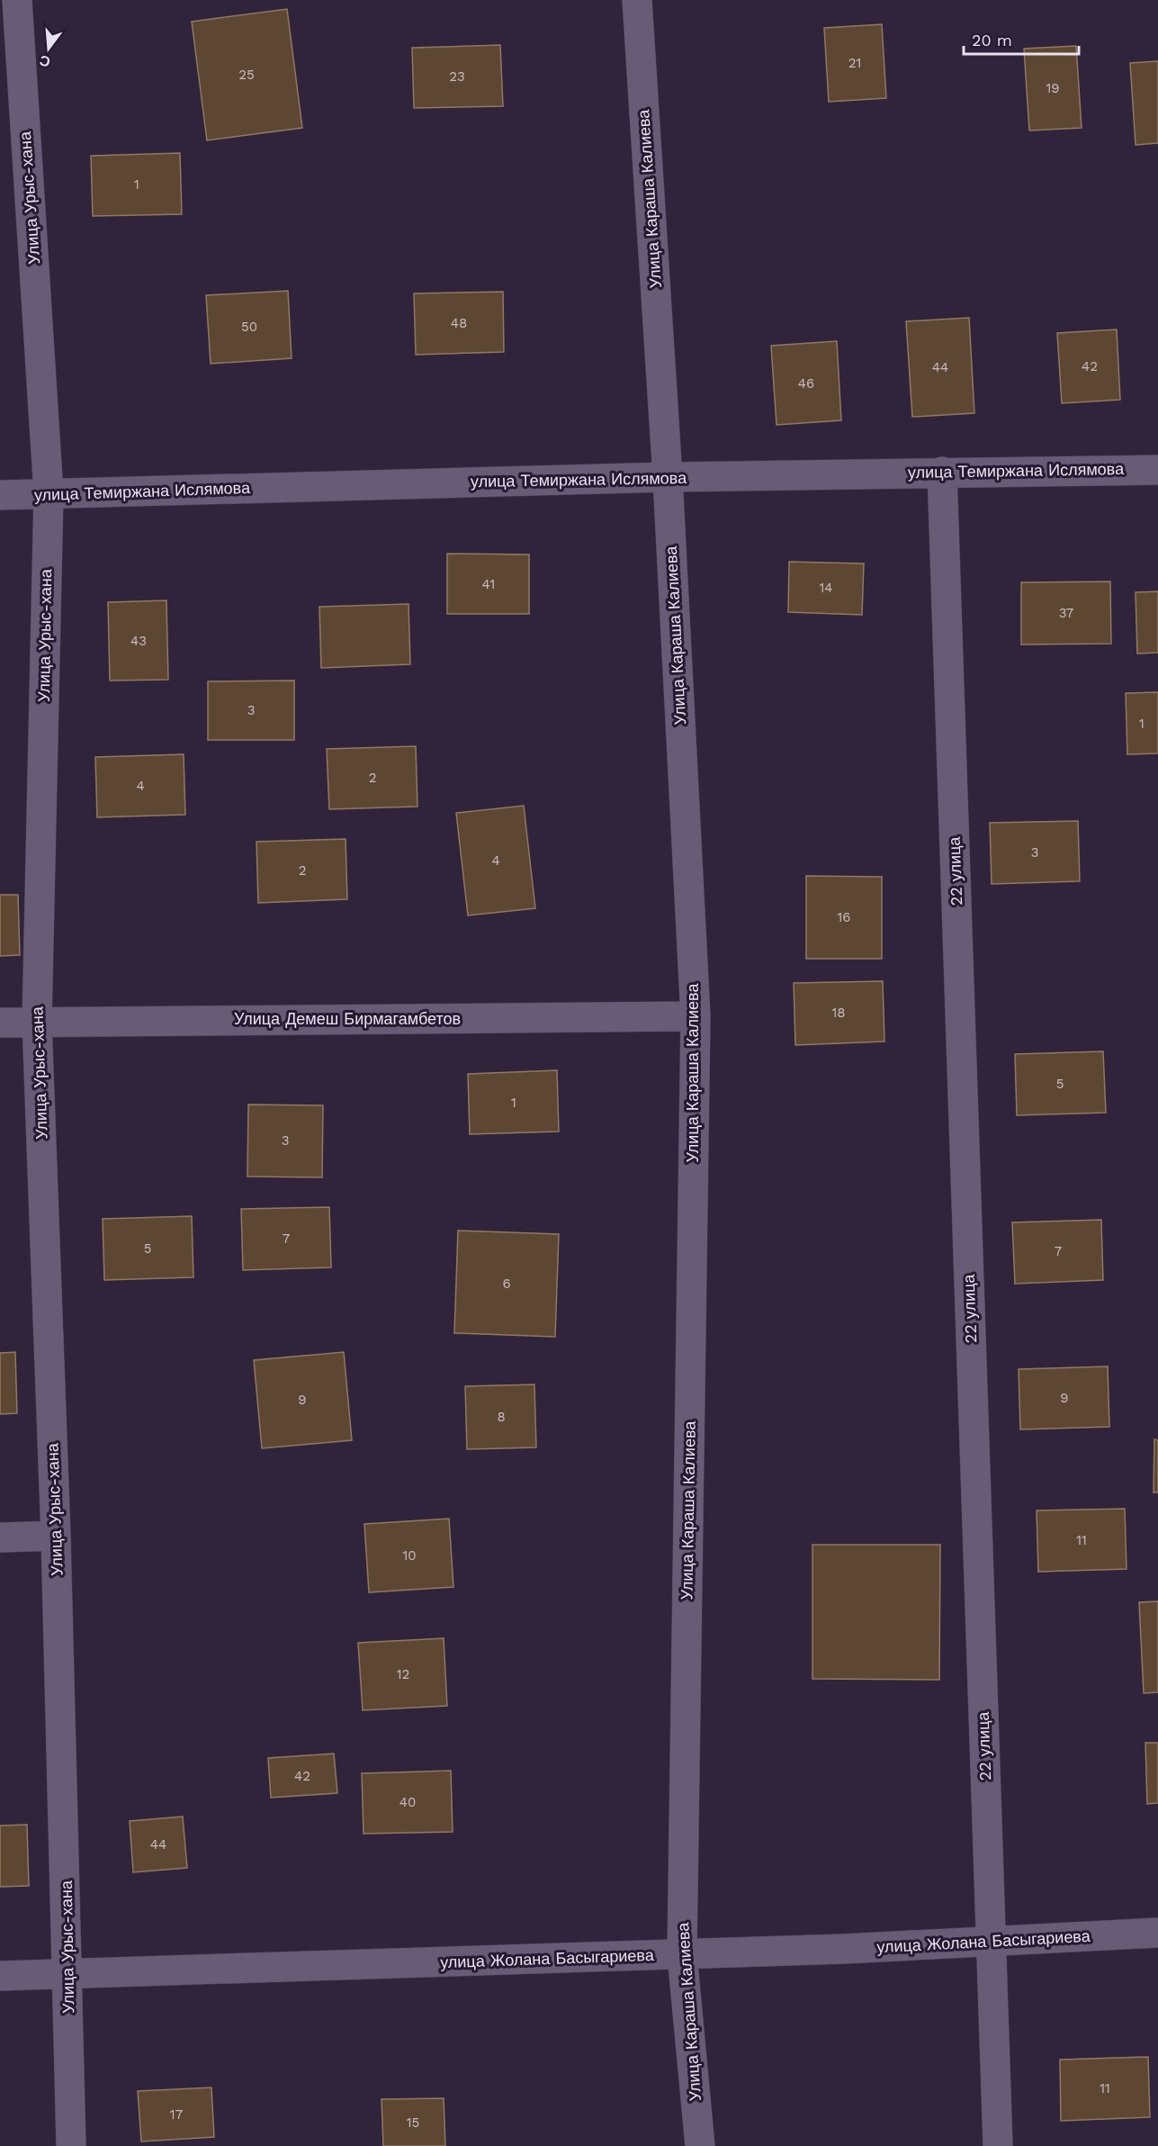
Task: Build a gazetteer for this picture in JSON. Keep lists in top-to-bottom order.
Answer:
{
  "streets": {
    "street": [
      "Улица Урыс-хана",
      "Улица Караша Калиева",
      "улица Темиржана Ислямова",
      "22 улица",
      "Улица Демеш Бирмагамбетов",
      "улица Жолана Басыгариева"
    ]
  },
  "crossings": [
    ["Улица Урыс-хана", "улица Темиржана Ислямова"],
    ["Улица Урыс-хана", "Улица Демеш Бирмагамбетов"],
    ["Улица Урыс-хана", "улица Жолана Басыгариева"],
    ["Улица Караша Калиева", "улица Темиржана Ислямова"],
    ["Улица Караша Калиева", "Улица Демеш Бирмагамбетов"],
    ["Улица Караша Калиева", "улица Жолана Басыгариева"],
    ["улица Темиржана Ислямова", "22 улица"],
    ["22 улица", "улица Жолана Басыгариева"]
  ],
  "house_numbers": [
    "21",
    "25",
    "23",
    "19",
    "1",
    "48",
    "50",
    "42",
    "44",
    "46",
    "41",
    "14",
    "37",
    "43",
    "3",
    "1",
    "2",
    "4",
    "3",
    "4",
    "2",
    "16",
    "18",
    "5",
    "1",
    "3",
    "7",
    "5",
    "7",
    "6",
    "9",
    "9",
    "8",
    "11",
    "10",
    "12",
    "42",
    "40",
    "44",
    "11",
    "17",
    "15"
  ],
  "scale_bar": "20 m",
  "north": "bottom"
}
